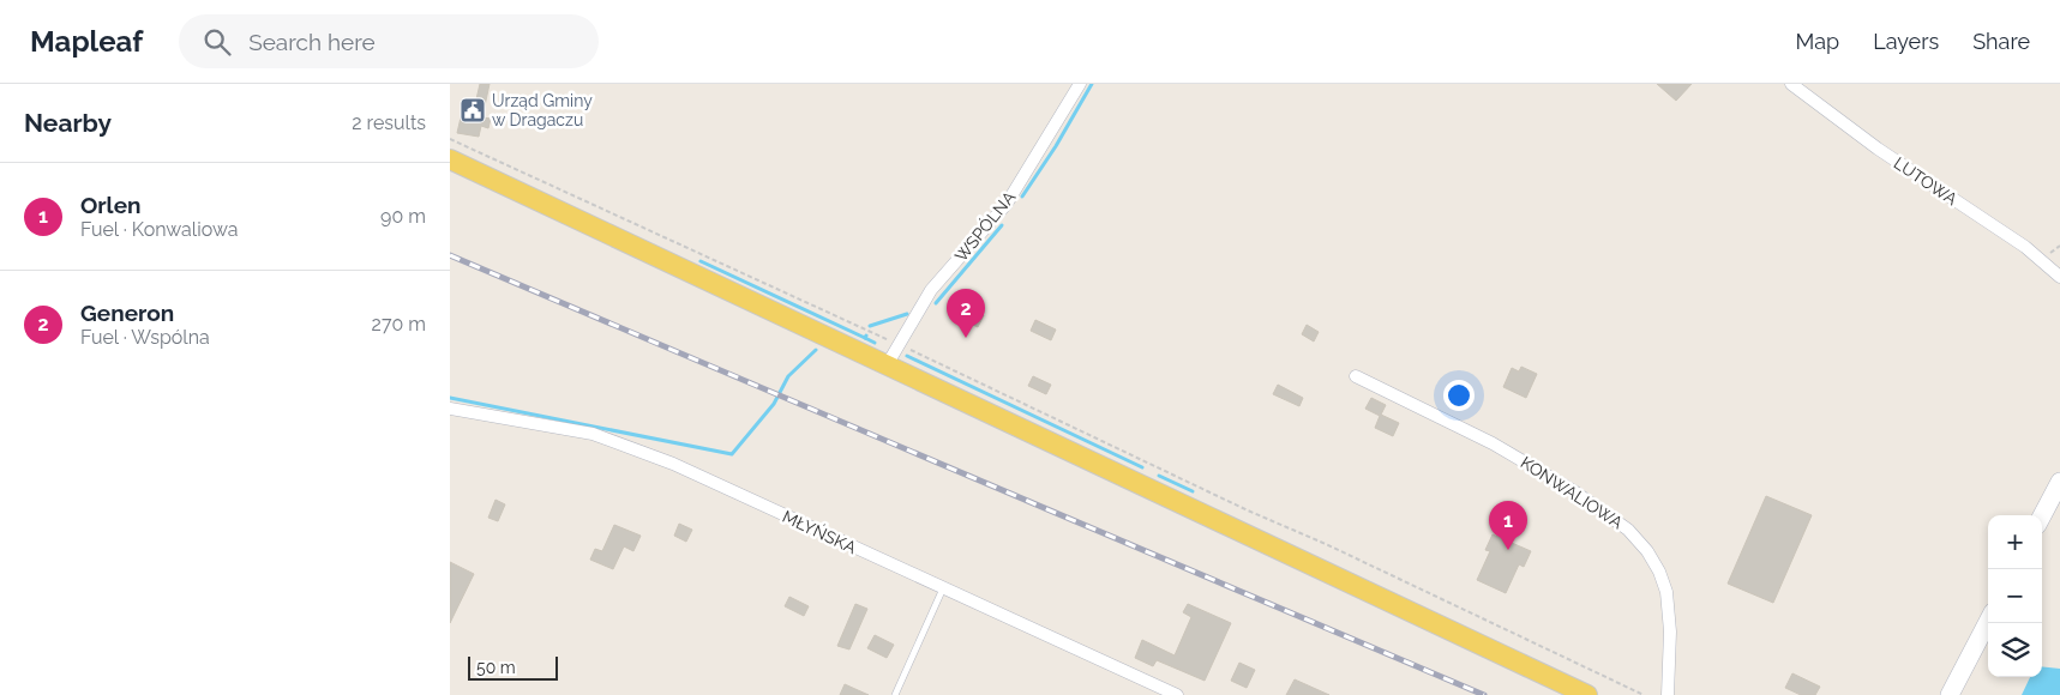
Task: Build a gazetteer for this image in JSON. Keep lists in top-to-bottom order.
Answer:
{
  "streets": {
    "street": [
      "LUTOWA",
      "WSPÓLNA",
      "KONWALIOWA",
      "MŁYŃSKA"
    ]
  },
  "places": {
    "public building": ["Urząd Gminy w Dragaczu"]
  },
  "scale_bar": "50 m",
  "page": {
    "header": "Mapleaf",
    "search": "Search here",
    "nav": ["Map", "Layers", "Share"],
    "heading": ["Nearby", "2 results"],
    "list": [
      {
        "mark": "1",
        "name": "Orlen",
        "note": "Fuel · Konwaliowa",
        "value": "90 m"
      },
      {
        "mark": "2",
        "name": "Generon",
        "note": "Fuel · Wspólna",
        "value": "270 m"
      }
    ],
    "pins": ["2", "1"],
    "map_buttons": ["+", "−"],
    "scale": "50 m"
  }
}
